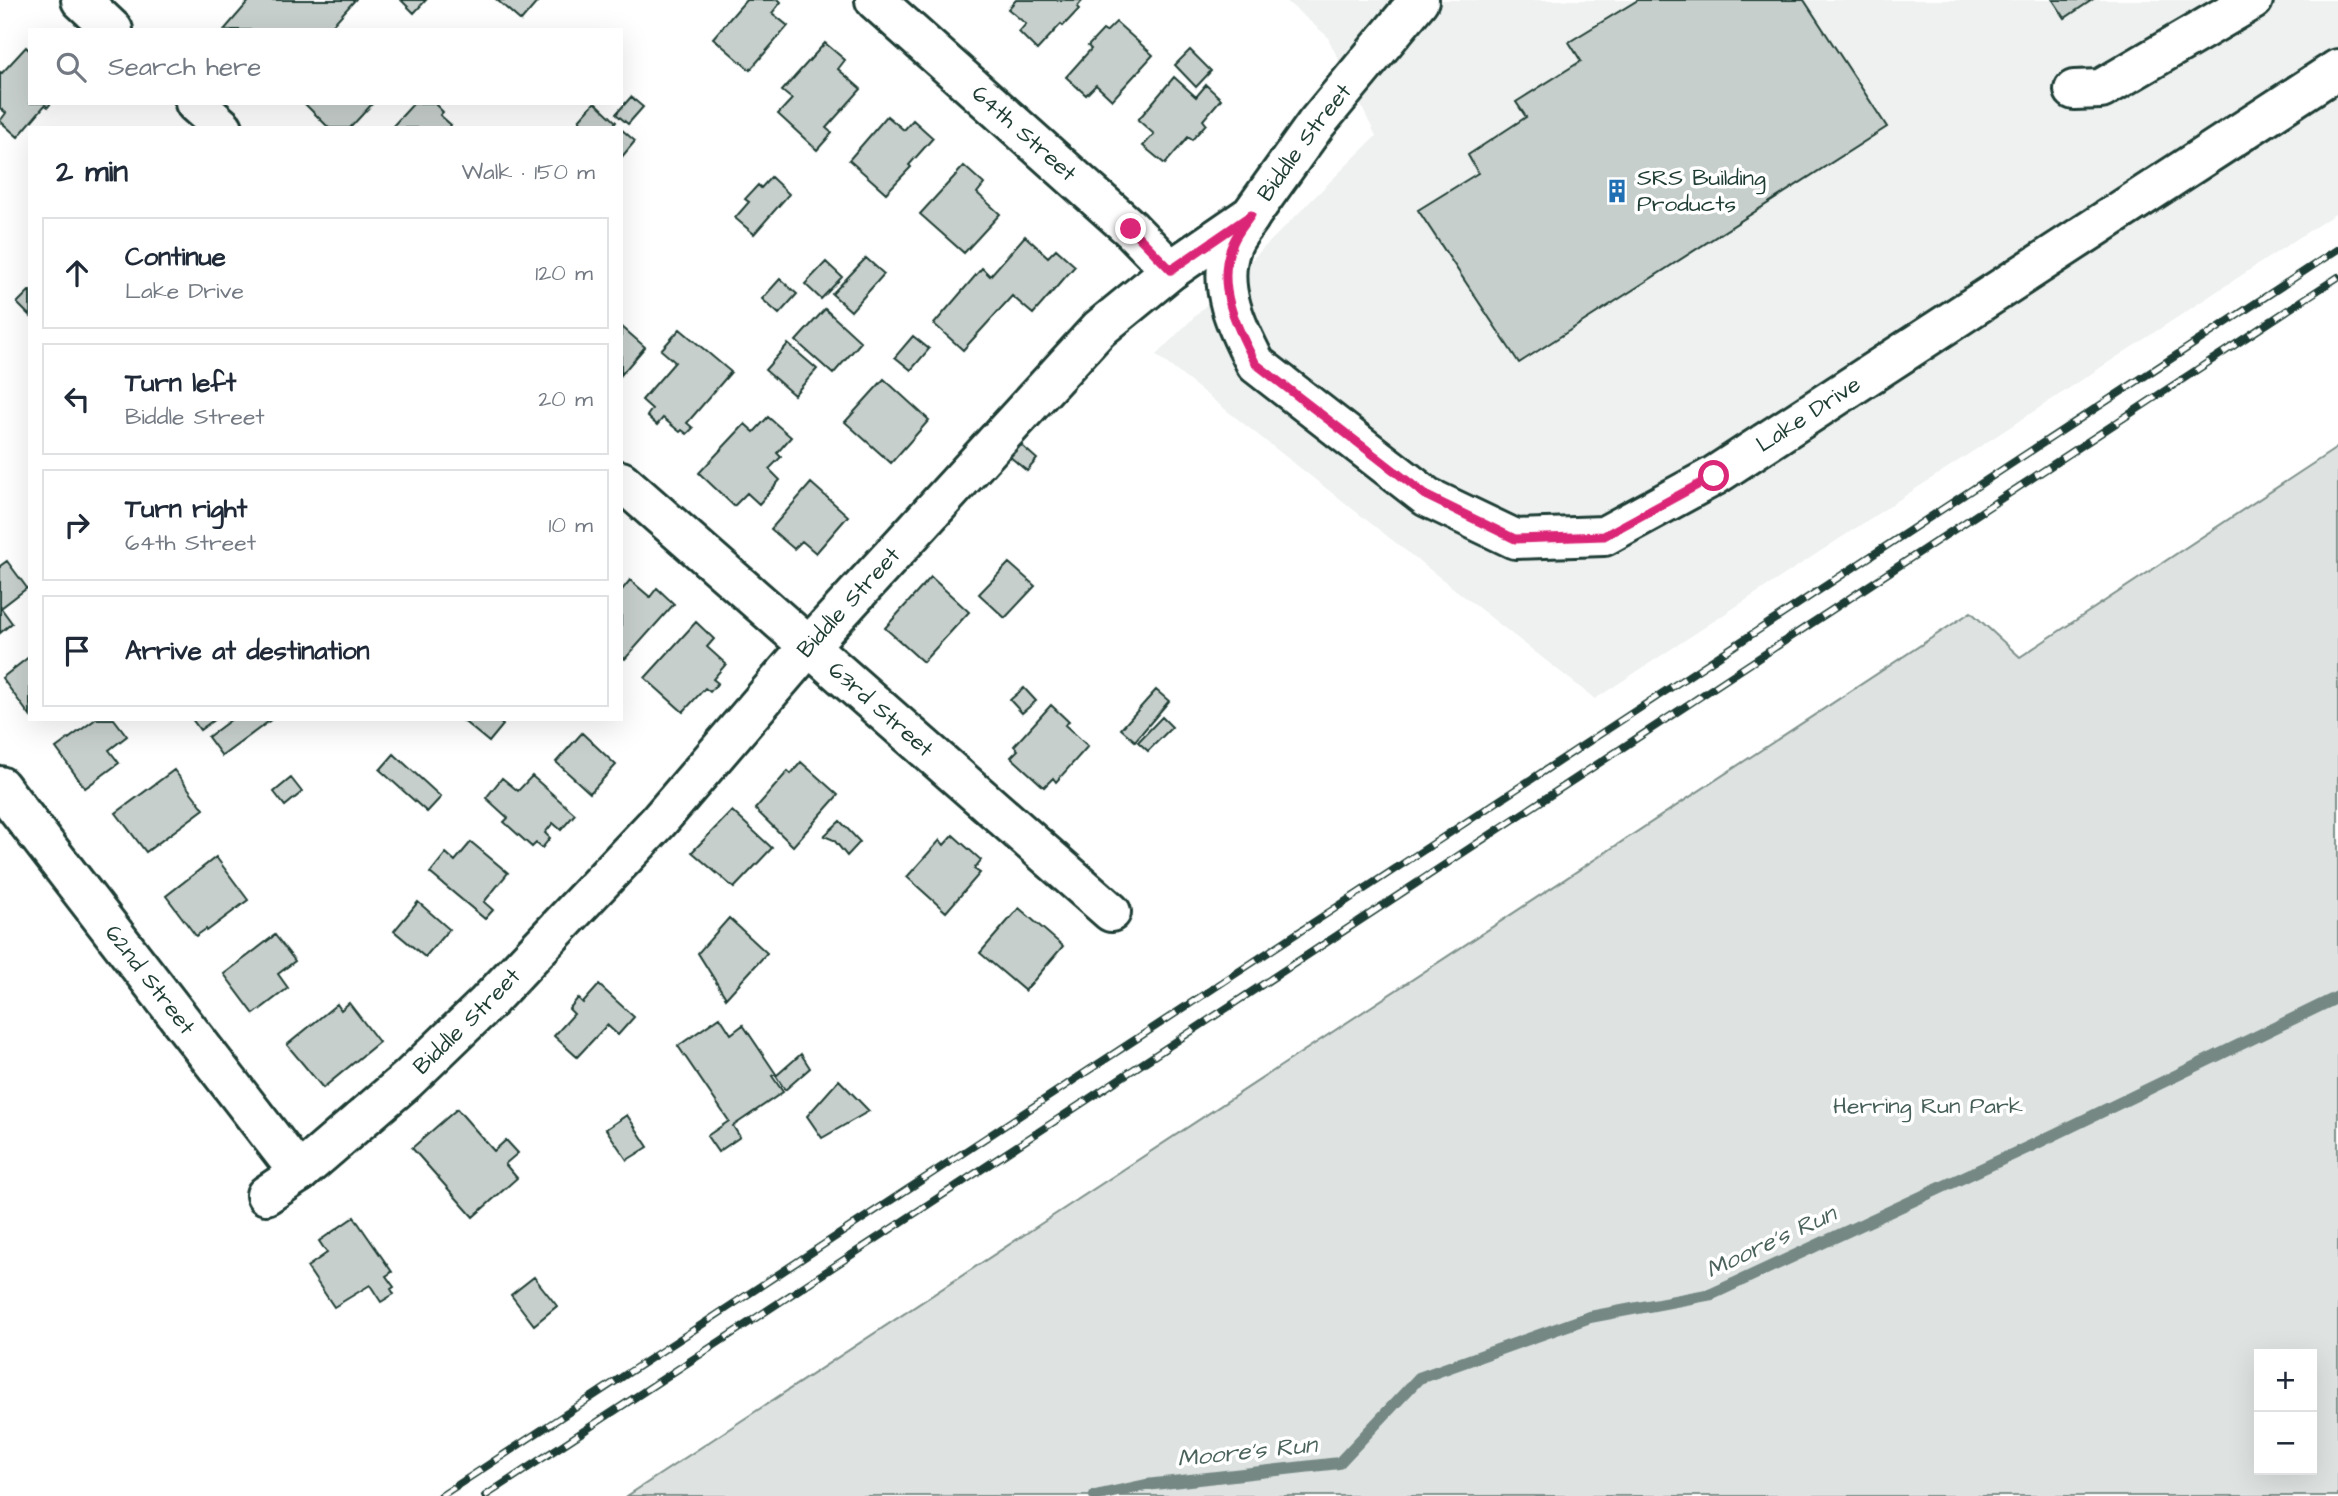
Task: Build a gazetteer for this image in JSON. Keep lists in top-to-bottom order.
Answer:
{
  "streets": {
    "street": [
      "64th Street",
      "Biddle Street",
      "Lake Drive",
      "63rd Street",
      "62nd Street"
    ]
  },
  "crossings": [
    ["64th Street", "Biddle Street"],
    ["Biddle Street", "Lake Drive"],
    ["Biddle Street", "63rd Street"],
    ["Biddle Street", "62nd Street"]
  ],
  "water": ["Moore's Run"],
  "parks": ["Herring Run Park"],
  "places": {
    "building": ["SRS Building Products"]
  },
  "page": {
    "search": "Search here",
    "heading": ["2 min", "Walk · 150 m"],
    "list": [
      ["Continue", "Lake Drive", "120 m"],
      ["Turn left", "Biddle Street", "20 m"],
      ["Turn right", "64th Street", "10 m"],
      "Arrive at destination"
    ],
    "map_buttons": ["+", "−"]
  }
}
